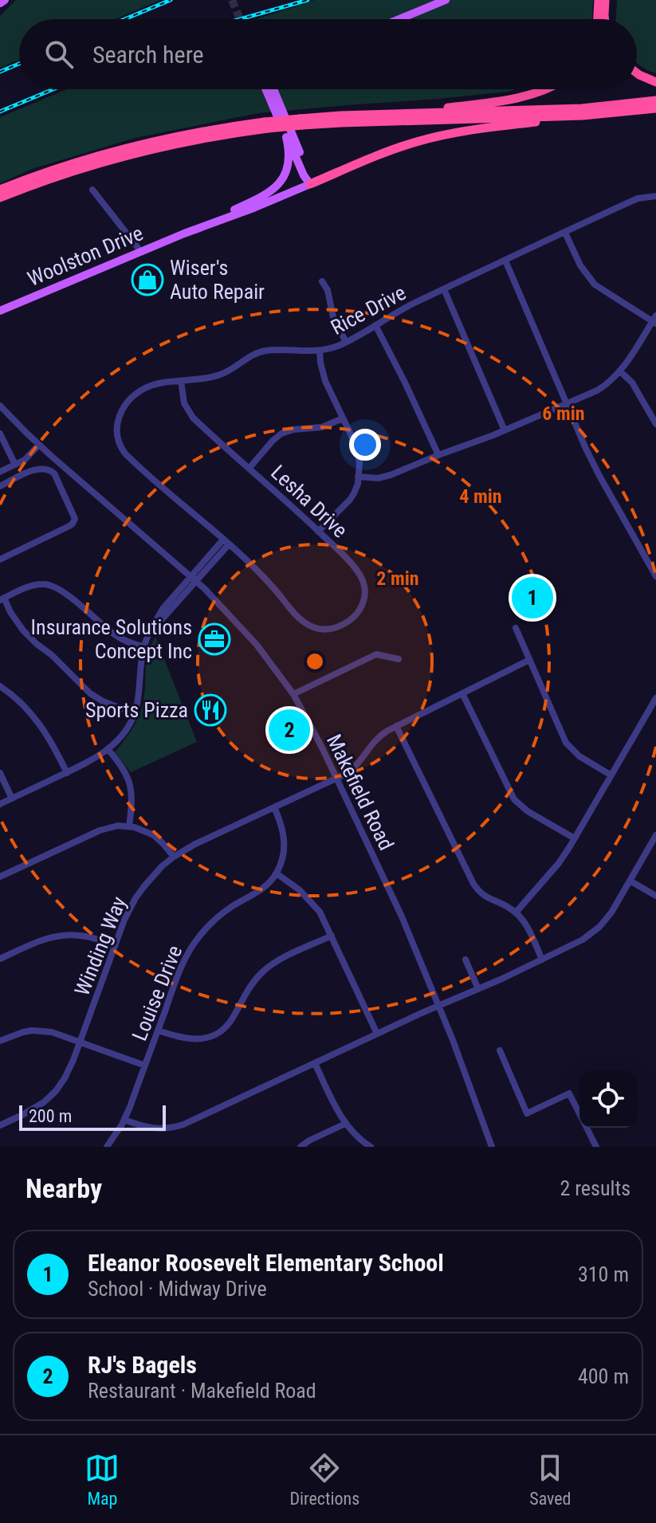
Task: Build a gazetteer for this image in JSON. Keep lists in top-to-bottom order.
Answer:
{
  "streets": {
    "main road": ["Woolston Drive"],
    "street": [
      "Rice Drive",
      "Lesha Drive",
      "Makefield Road",
      "Winding Way",
      "Louise Drive"
    ]
  },
  "crossings": [
    ["Rice Drive", "Lesha Drive"],
    ["Makefield Road", "Winding Way"]
  ],
  "places": {
    "shop": ["Wiser's Auto Repair"],
    "office": ["Insurance Solutions Concept Inc"],
    "restaurant": ["Sports Pizza"]
  },
  "scale_bar": "200 m",
  "page": {
    "search": "Search here",
    "pins": ["1", "2"],
    "scale": "200 m",
    "heading": ["Nearby", "2 results"],
    "list": [
      {
        "mark": "1",
        "name": "Eleanor Roosevelt Elementary School",
        "note": "School · Midway Drive",
        "value": "310 m"
      },
      {
        "mark": "2",
        "name": "RJ's Bagels",
        "note": "Restaurant · Makefield Road",
        "value": "400 m"
      }
    ],
    "nav": ["Map", "Directions", "Saved"]
  },
  "rings": ["6 min", "4 min", "2 min"]
}
